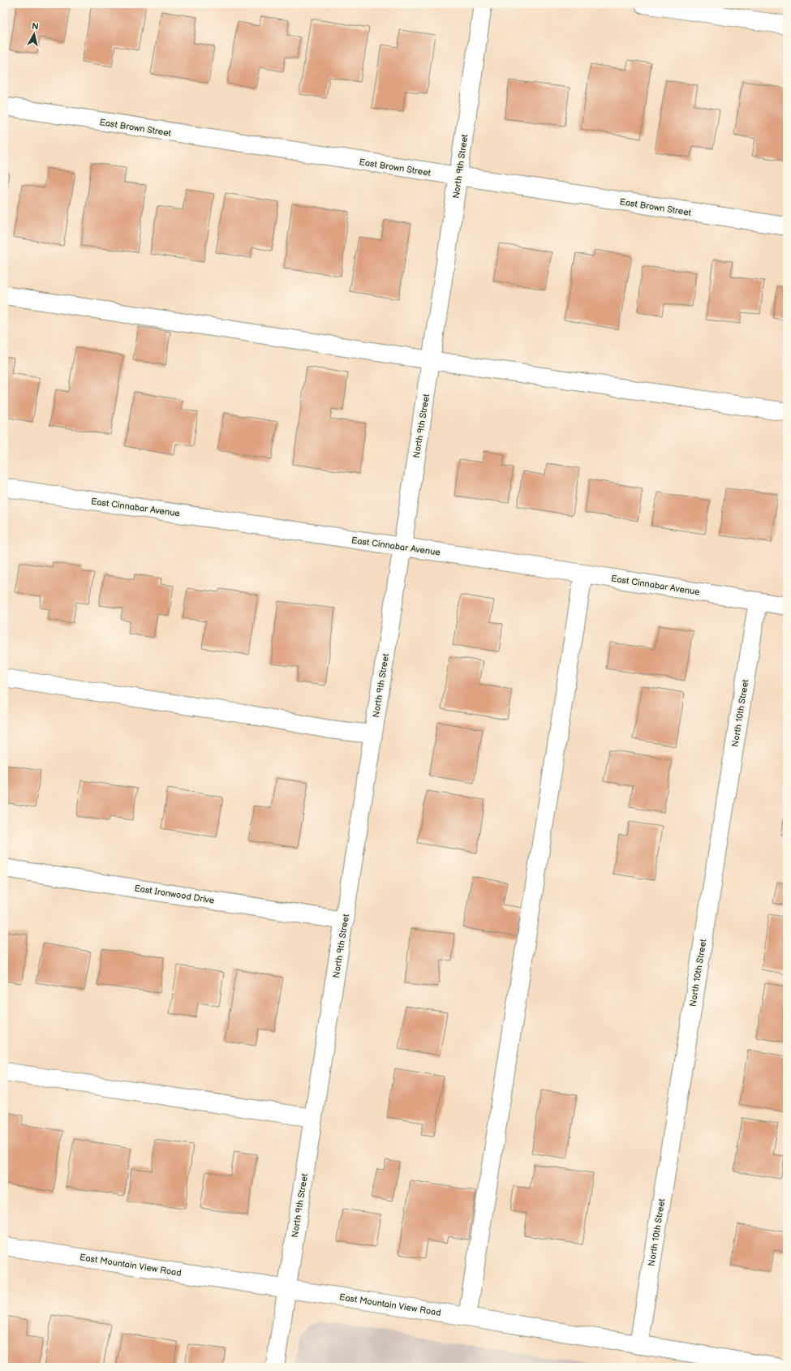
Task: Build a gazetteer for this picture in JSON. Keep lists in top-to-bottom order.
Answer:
{
  "streets": {
    "street": [
      "East Brown Street",
      "North 9th Street",
      "East Cinnabar Avenue",
      "North 10th Street",
      "East Ironwood Drive",
      "East Mountain View Road"
    ]
  },
  "crossings": [
    ["East Brown Street", "North 9th Street"],
    ["North 9th Street", "East Cinnabar Avenue"],
    ["North 9th Street", "East Ironwood Drive"],
    ["North 9th Street", "East Mountain View Road"],
    ["East Cinnabar Avenue", "North 10th Street"],
    ["North 10th Street", "East Mountain View Road"]
  ],
  "north": "top"
}
